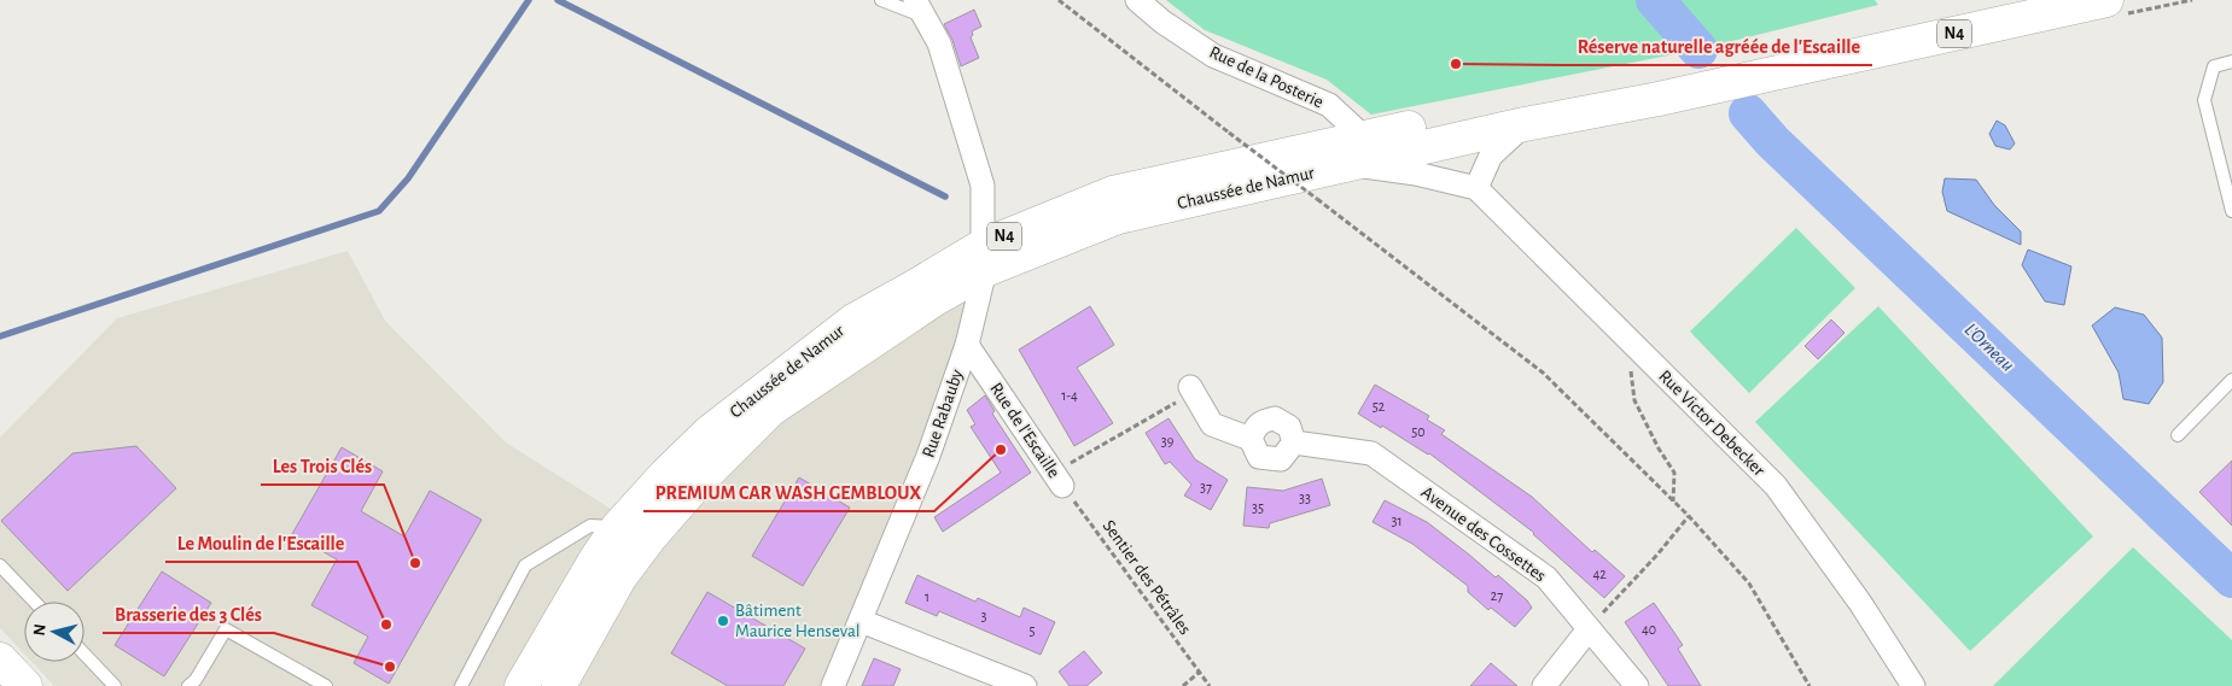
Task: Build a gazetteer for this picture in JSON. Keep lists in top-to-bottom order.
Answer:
{
  "streets": {
    "main road": ["N4", "Chaussée de Namur"],
    "street": [
      "Rue de la Posterie",
      "Rue Rabauby",
      "Rue Victor Debecker",
      "Rue de l'Escaille",
      "Avenue des Cossettes"
    ],
    "path": ["Sentier des Pétrâles"]
  },
  "crossings": [
    ["Rue de la Posterie", "Chaussée de Namur"],
    ["Chaussée de Namur", "Rue Rabauby"],
    ["Rue Rabauby", "Rue de l'Escaille"],
    ["Rue de l'Escaille", "Sentier des Pétrâles"]
  ],
  "water": ["L'Orneau"],
  "places": [
    "Réserve naturelle agréée de l'Escaille",
    "PREMIUM CAR WASH GEMBLOUX",
    "Les Trois Clés",
    "Bâtiment Maurice Henseval",
    "Le Moulin de l'Escaille",
    "Brasserie des 3 Clés"
  ],
  "house_numbers": [
    "1-4",
    "52",
    "50",
    "39",
    "37",
    "33",
    "35",
    "31",
    "42",
    "27",
    "1",
    "3",
    "40",
    "5"
  ],
  "north": "left"
}
